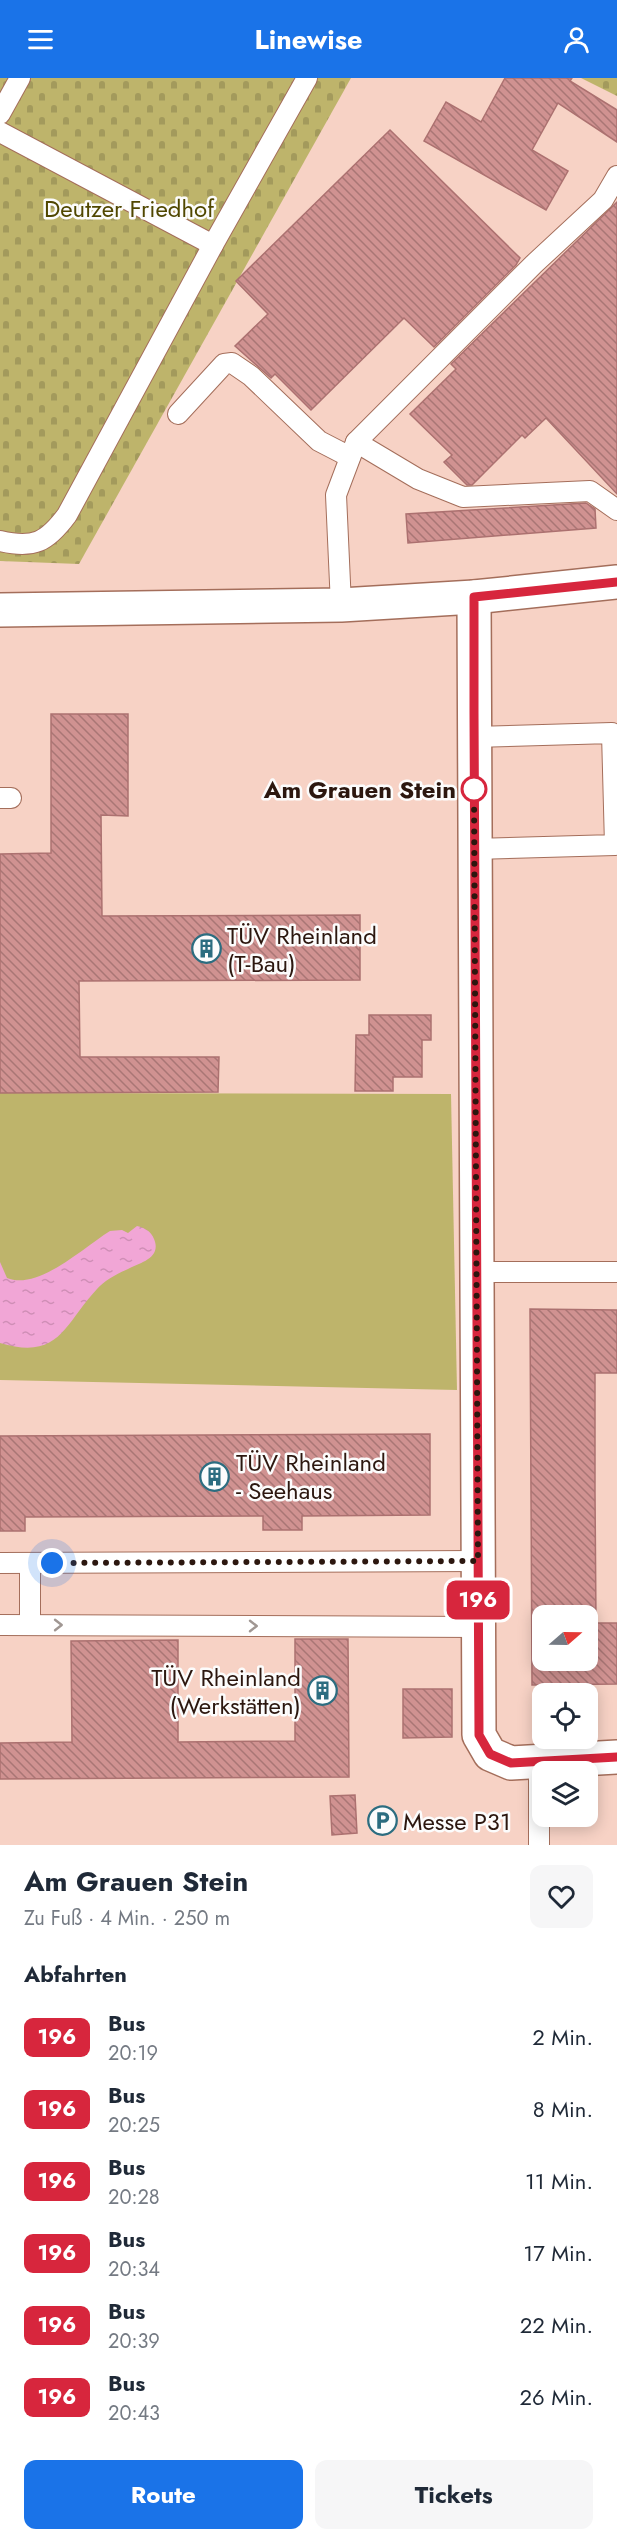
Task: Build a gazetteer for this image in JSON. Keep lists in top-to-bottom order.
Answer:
{
  "parks": ["Deutzer Friedhof"],
  "places": {
    "other": ["Am Grauen Stein"],
    "building": ["TÜV Rheinland (T-Bau)", "TÜV Rheinland - Seehaus", "TÜV Rheinland (Werkstätten)"],
    "parking": ["Messe P31"]
  },
  "lines": ["bus line 196"],
  "north": "right",
  "page": {
    "header": "Linewise",
    "on_map": "196",
    "heading": [
      ["Am Grauen Stein", "Zu Fuß · 4 Min. · 250 m"],
      "Abfahrten"
    ],
    "list": [
      {
        "mark": "196",
        "name": "Bus",
        "note": "20:19",
        "value": "2 Min."
      },
      {
        "mark": "196",
        "name": "Bus",
        "note": "20:25",
        "value": "8 Min."
      },
      {
        "mark": "196",
        "name": "Bus",
        "note": "20:28",
        "value": "11 Min."
      },
      {
        "mark": "196",
        "name": "Bus",
        "note": "20:34",
        "value": "17 Min."
      },
      {
        "mark": "196",
        "name": "Bus",
        "note": "20:39",
        "value": "22 Min."
      },
      {
        "mark": "196",
        "name": "Bus",
        "note": "20:43",
        "value": "26 Min."
      }
    ],
    "buttons": ["Route", "Tickets"]
  }
}
